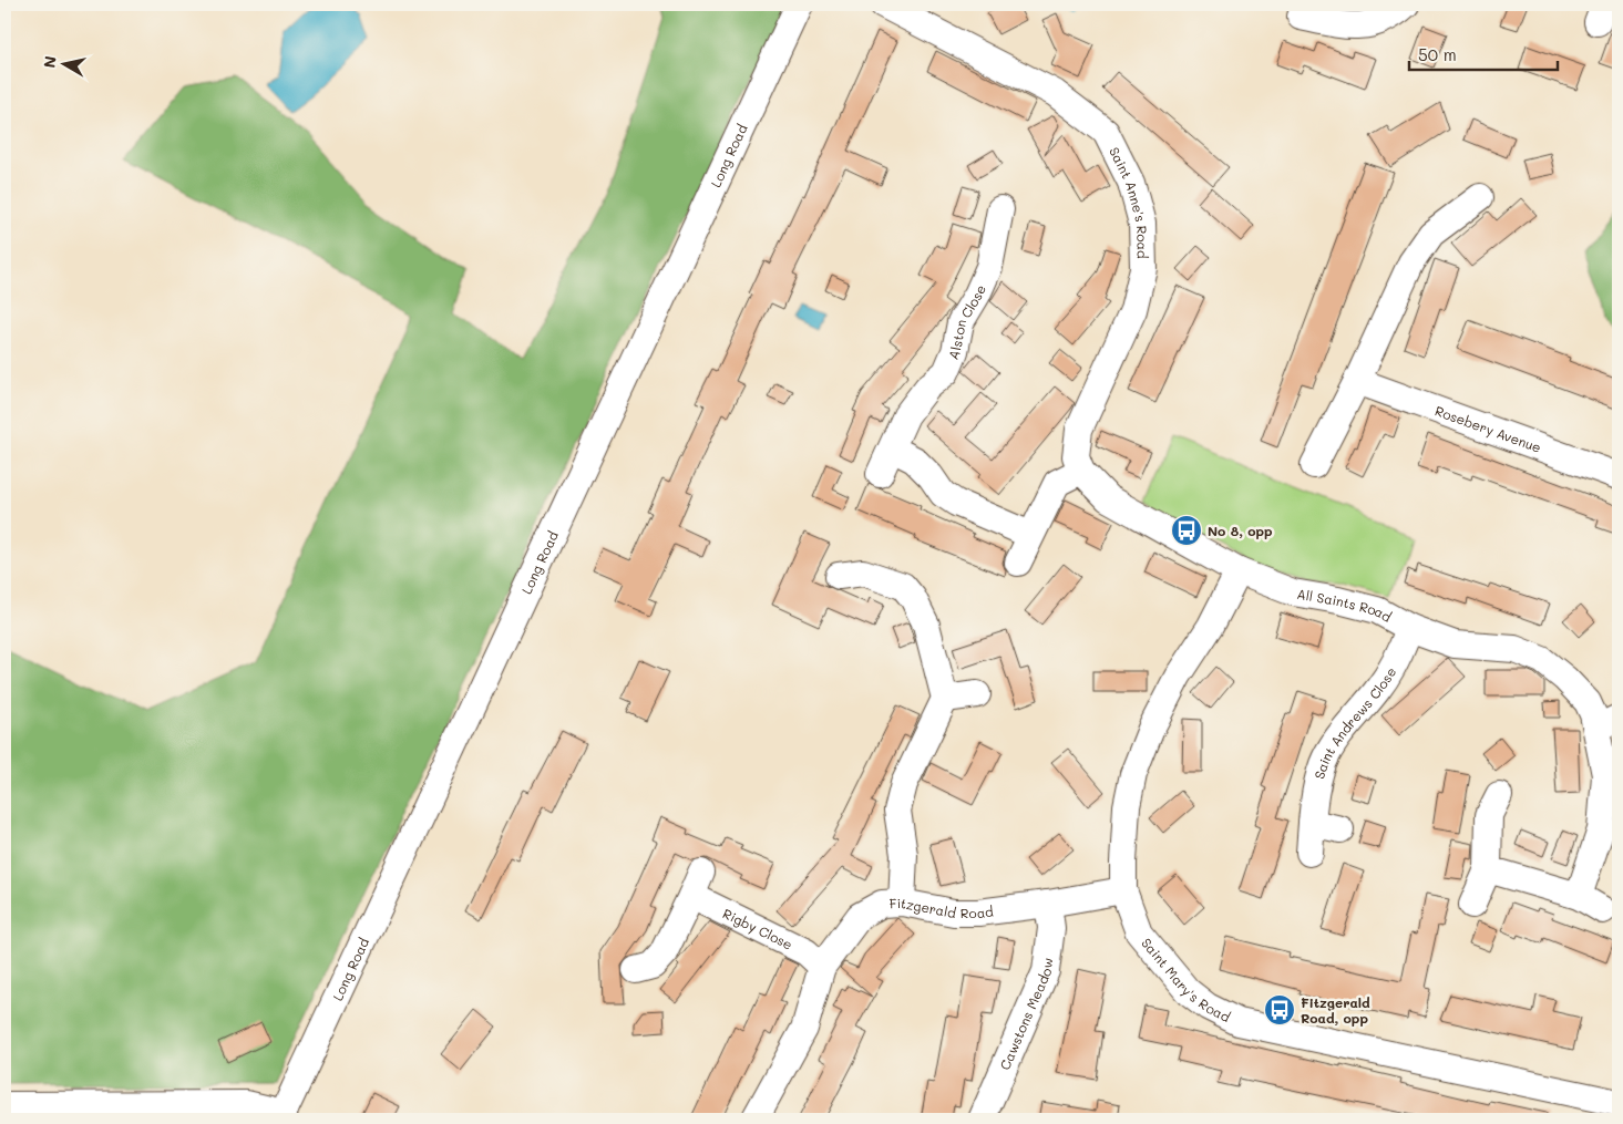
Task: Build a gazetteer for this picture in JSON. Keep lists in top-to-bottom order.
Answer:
{
  "streets": {
    "street": [
      "Long Road",
      "Saint Anne's Road",
      "Alston Close",
      "Rosebery Avenue",
      "All Saints Road",
      "Saint Andrews Close",
      "Fitzgerald Road",
      "Rigby Close",
      "Saint Mary's Road",
      "Cawstons Meadow"
    ]
  },
  "crossings": [
    ["Saint Anne's Road", "All Saints Road"],
    ["All Saints Road", "Saint Andrews Close"],
    ["All Saints Road", "Saint Mary's Road"],
    ["Fitzgerald Road", "Rigby Close"],
    ["Fitzgerald Road", "Saint Mary's Road"],
    ["Fitzgerald Road", "Cawstons Meadow"]
  ],
  "places": {
    "bus stop": ["No 8, opp", "Fitzgerald Road, opp"]
  },
  "scale_bar": "50 m",
  "north": "left"
}
